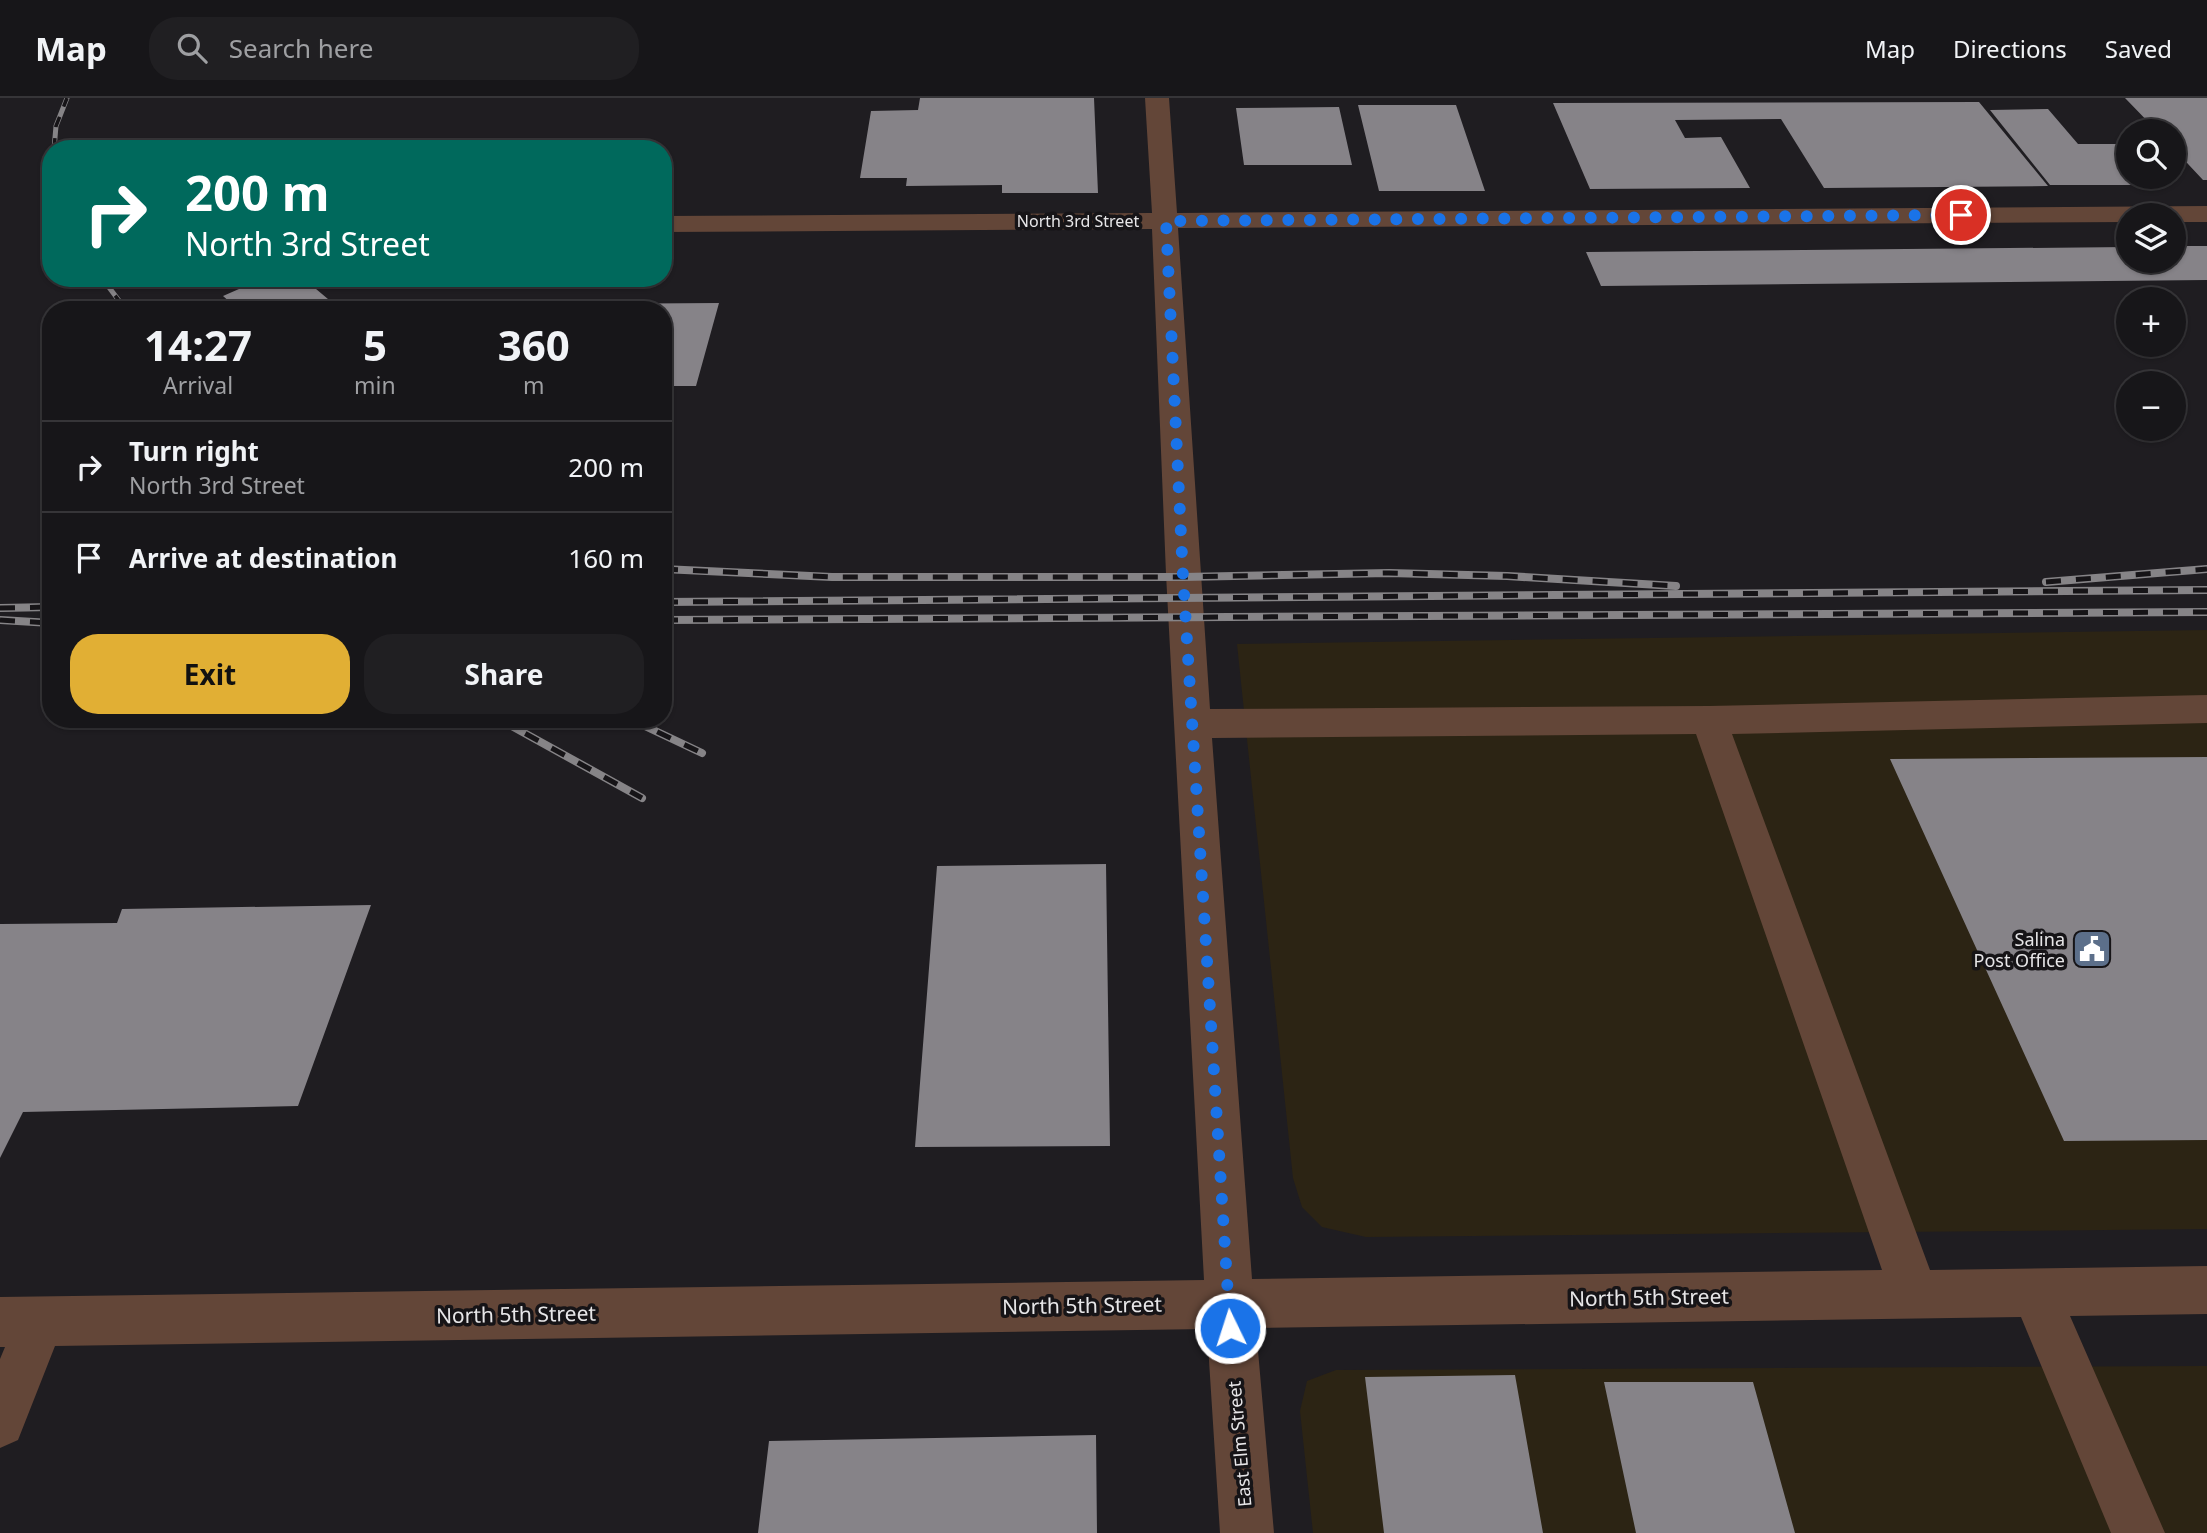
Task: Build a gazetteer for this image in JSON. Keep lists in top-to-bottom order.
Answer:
{
  "streets": {
    "street": ["North 3rd Street", "North 5th Street", "East Elm Street"]
  },
  "crossings": [
    ["North 3rd Street", "East Elm Street"],
    ["North 5th Street", "East Elm Street"]
  ],
  "places": {
    "public building": ["Salina Post Office"]
  },
  "page": {
    "header": "Map",
    "search": "Search here",
    "nav": ["Map", "Directions", "Saved"],
    "map_buttons": ["+", "−"],
    "turn": ["200 m", "North 3rd Street"],
    "eta": [
      "14:27",
      "Arrival",
      "5",
      "min",
      "360",
      "m"
    ],
    "list": [
      {
        "name": "Turn right",
        "note": "North 3rd Street",
        "value": "200 m"
      },
      {
        "name": "Arrive at destination",
        "value": "160 m"
      }
    ],
    "buttons": ["Exit", "Share"]
  }
}
